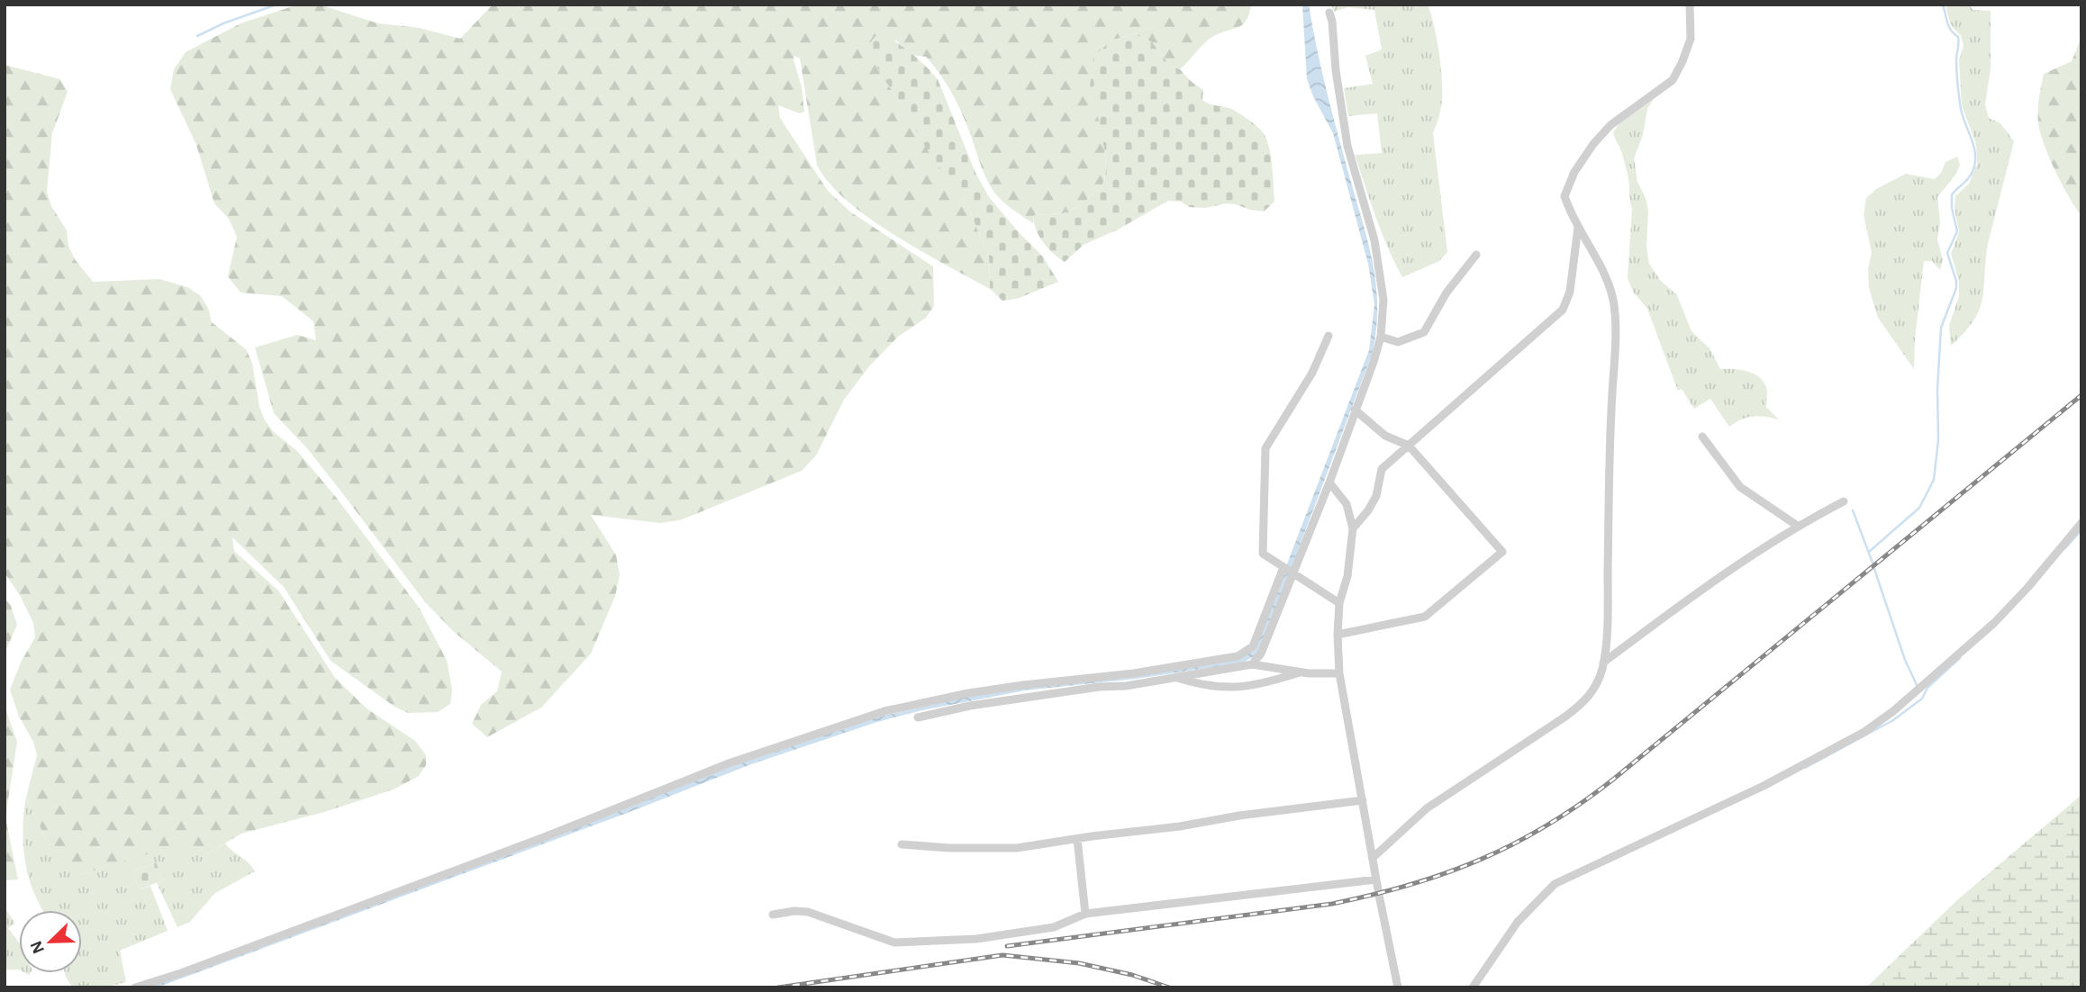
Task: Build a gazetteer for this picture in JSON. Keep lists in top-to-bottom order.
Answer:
{
  "north": "bottom left"
}
